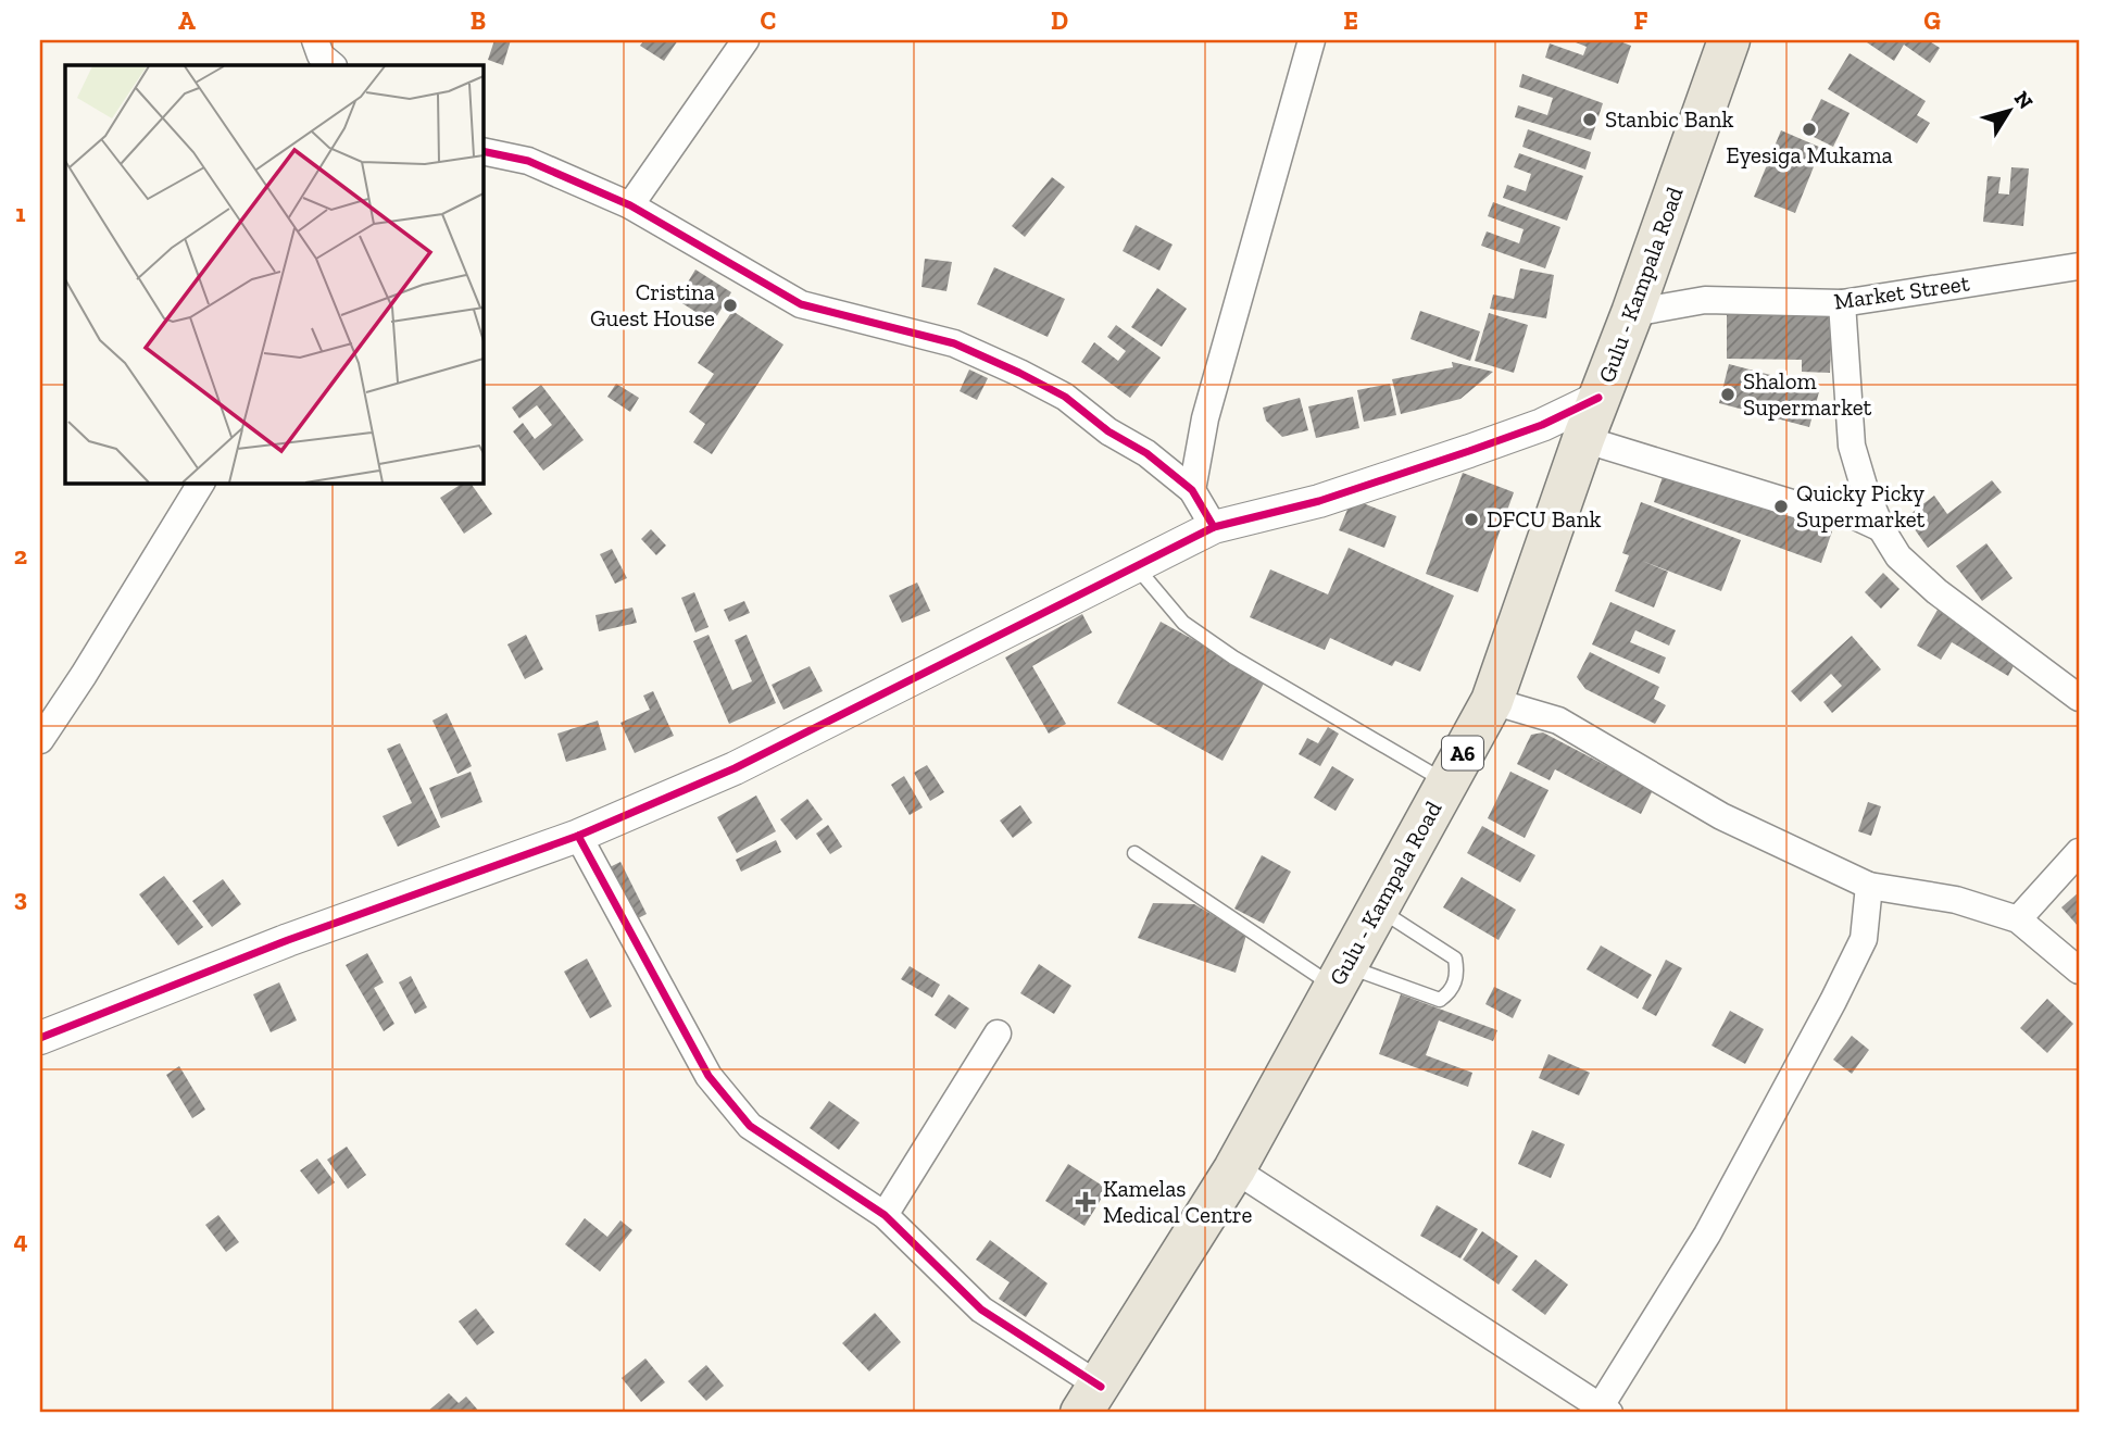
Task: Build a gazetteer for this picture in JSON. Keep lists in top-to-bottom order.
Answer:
{
  "streets": {
    "main road": ["Gulu - Kampala Road", "A6"],
    "street": ["Market Street"]
  },
  "crossings": [
    ["Gulu - Kampala Road", "Market Street"]
  ],
  "places": {
    "other": [
      "Stanbic Bank",
      "Eyesiga Mukama",
      "Cristina Guest House",
      "Shalom Supermarket",
      "Quicky Picky Supermarket",
      "DFCU Bank"
    ],
    "health": ["Kamelas Medical Centre"]
  },
  "north": "top right",
  "grid": {
    "columns": [
      "A",
      "B",
      "C",
      "D",
      "E",
      "F",
      "G"
    ],
    "rows": [
      "1",
      "2",
      "3",
      "4"
    ]
  }
}
